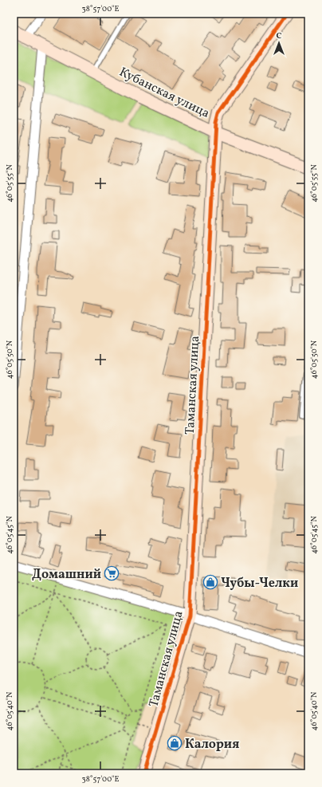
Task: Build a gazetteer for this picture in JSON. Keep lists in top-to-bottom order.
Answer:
{
  "streets": {
    "street": ["Кубанская улица", "Таманская улица"]
  },
  "crossings": [
    ["Кубанская улица", "Таманская улица"]
  ],
  "places": {
    "supermarket": ["Домашний"],
    "shop": ["Чубы-Челки", "Калория"]
  },
  "north": "top",
  "coordinates": [
    "38°57'00\"E",
    "46°05'55\"N",
    "46°05'50\"N",
    "46°05'45\"N",
    "46°05'40\"N"
  ]
}
